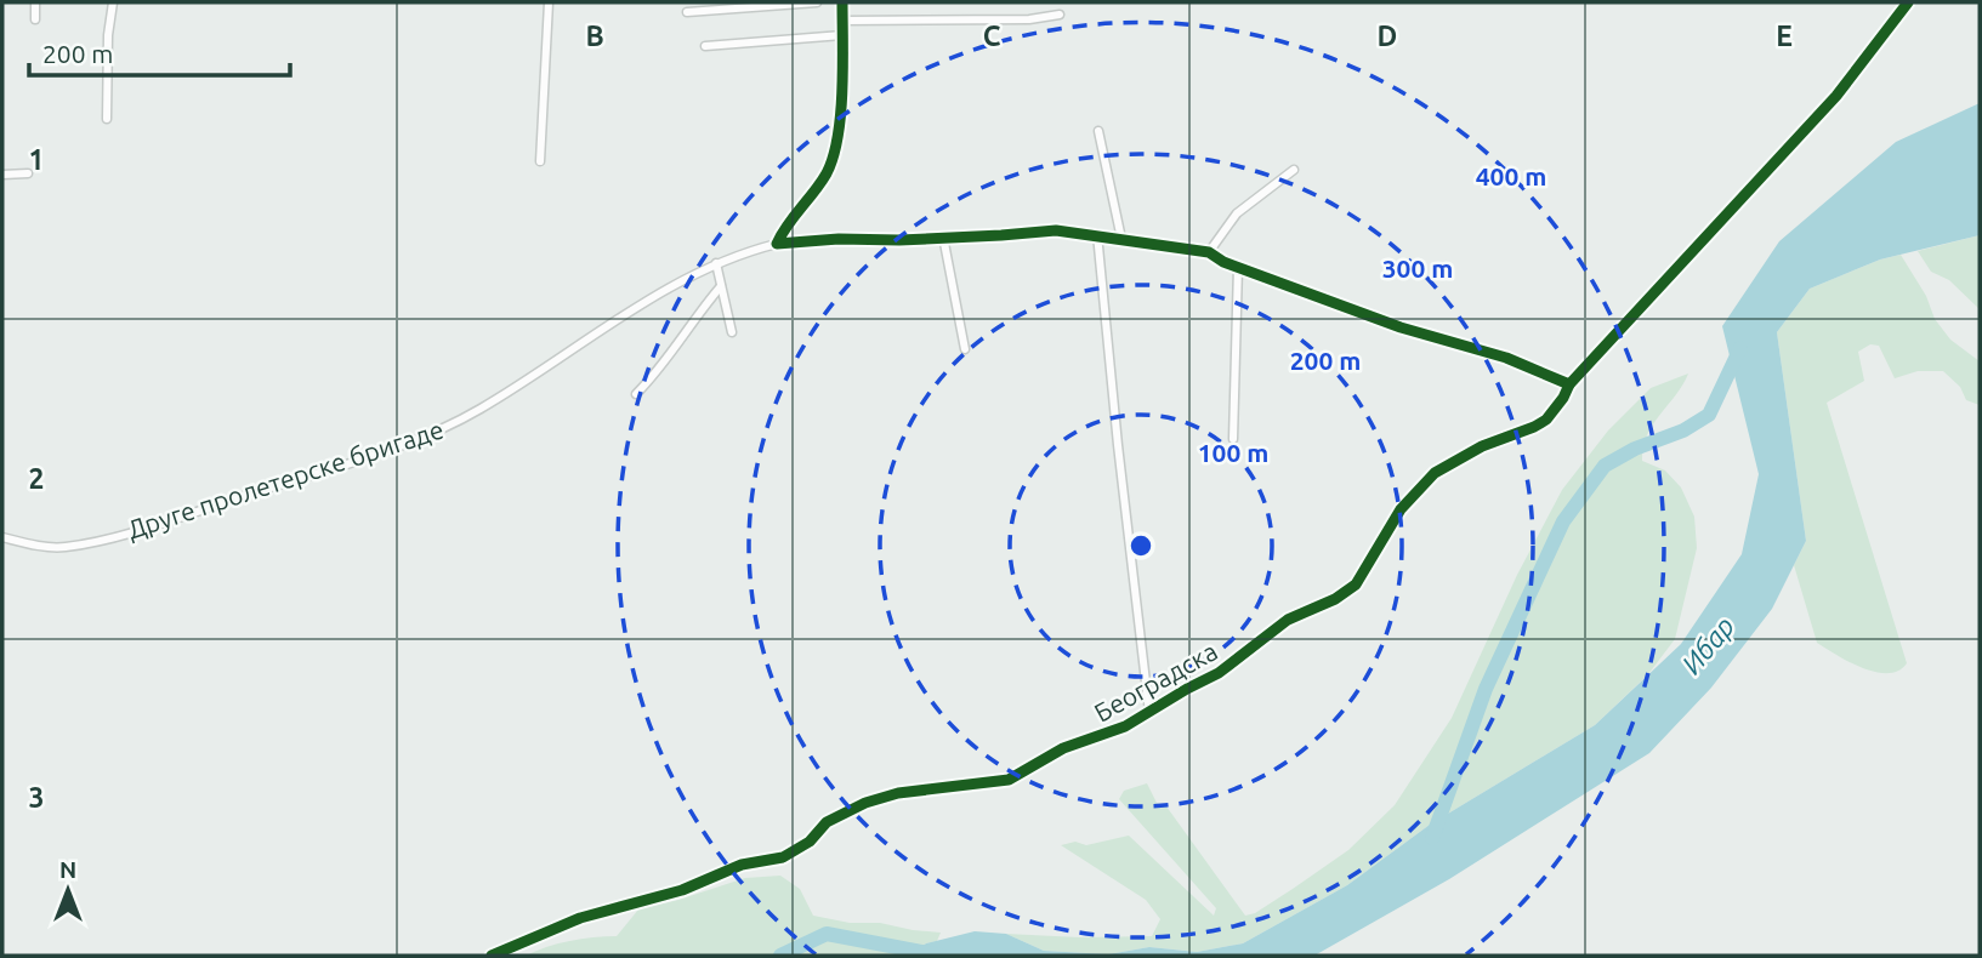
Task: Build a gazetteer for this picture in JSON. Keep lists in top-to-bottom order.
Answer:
{
  "streets": {
    "street": ["Друге пролетерске бригаде", "Београдска"]
  },
  "crossings": [
    ["Друге пролетерске бригаде", "Београдска"]
  ],
  "water": ["Ибар"],
  "scale_bar": "200 m",
  "north": "top",
  "grid": {
    "columns": [
      "B",
      "C",
      "D",
      "E"
    ],
    "rows": ["1", "2", "3"]
  },
  "rings": [
    "400 m",
    "300 m",
    "200 m",
    "100 m"
  ]
}
